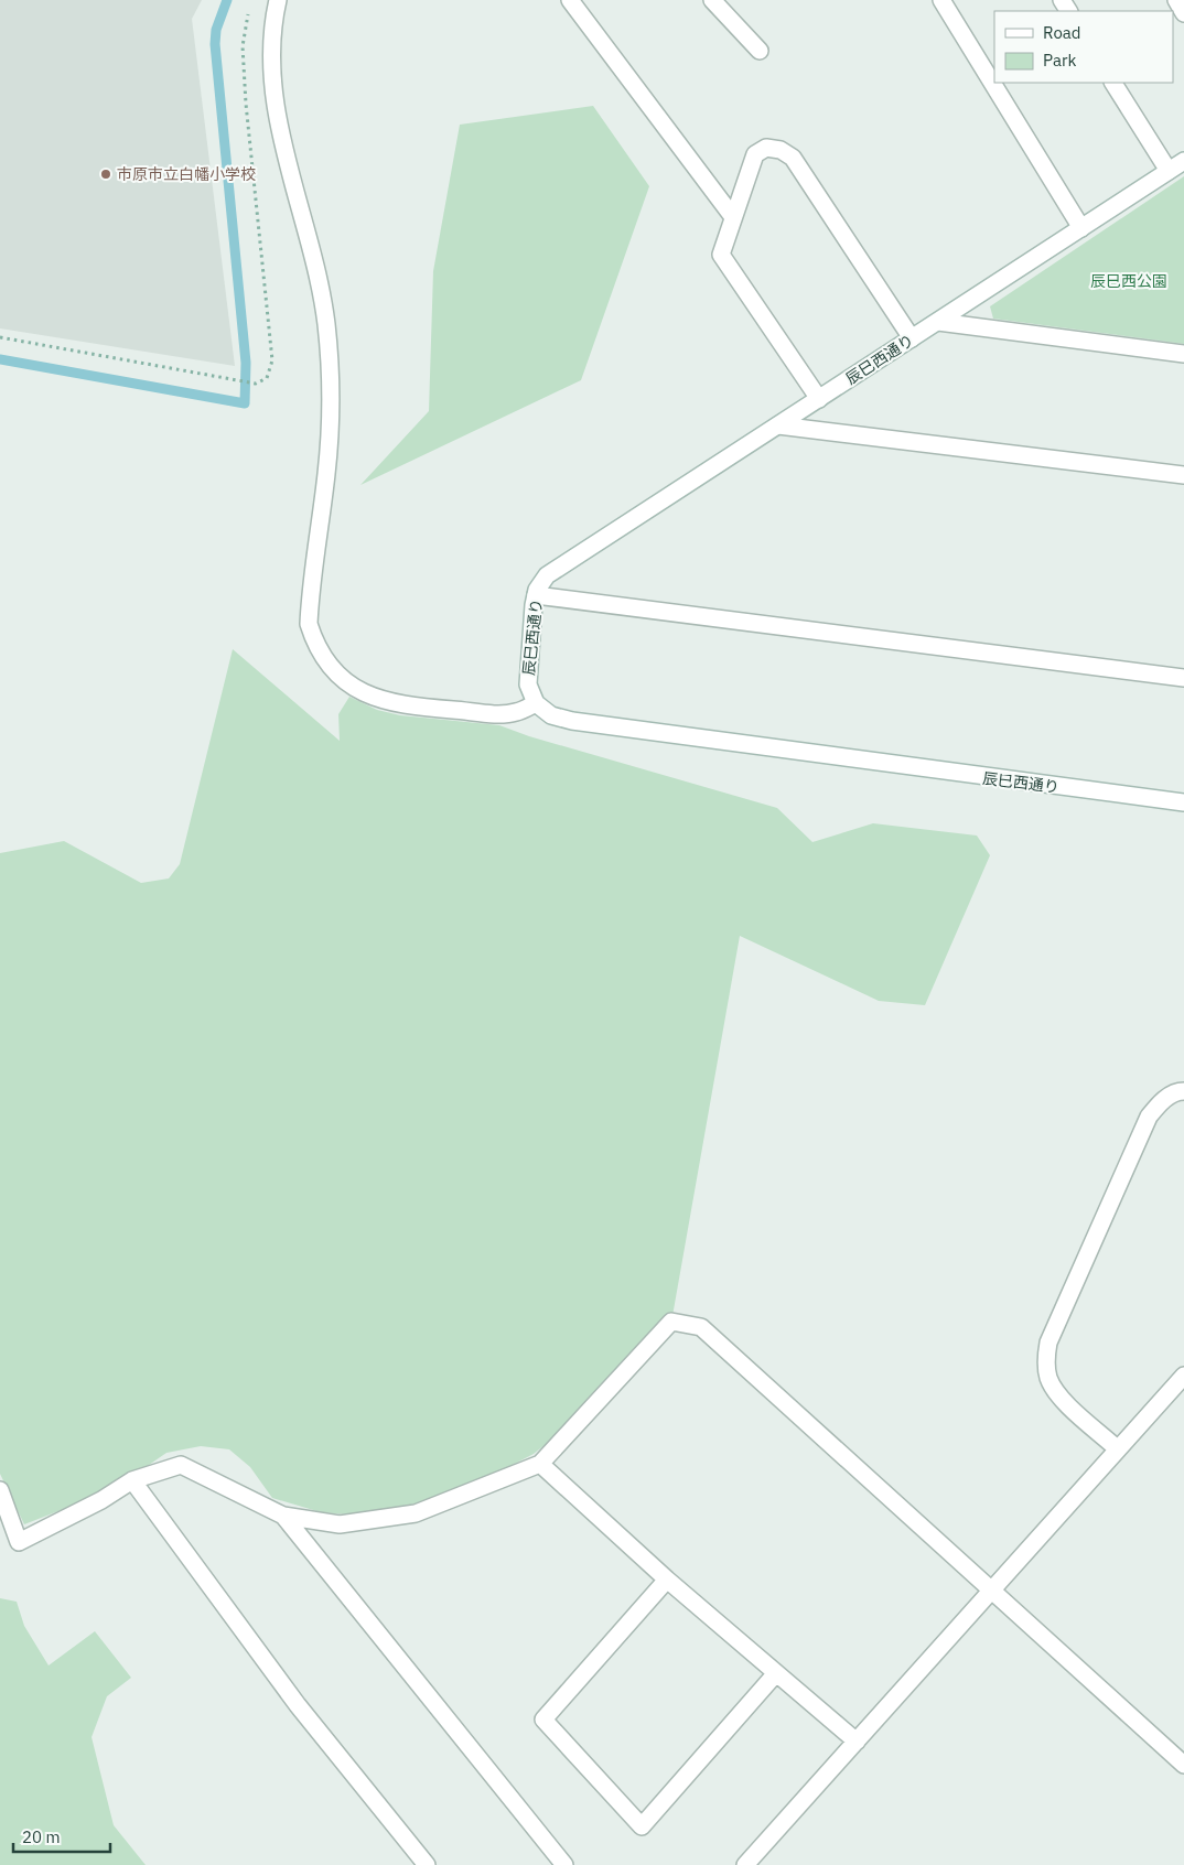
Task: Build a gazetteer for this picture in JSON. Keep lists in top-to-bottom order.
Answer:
{
  "streets": {
    "street": ["辰巳西通り"]
  },
  "parks": ["辰巳西公園"],
  "places": ["市原市立白幡小学校"],
  "legend": ["Road", "Park"],
  "scale_bar": "20 m"
}
